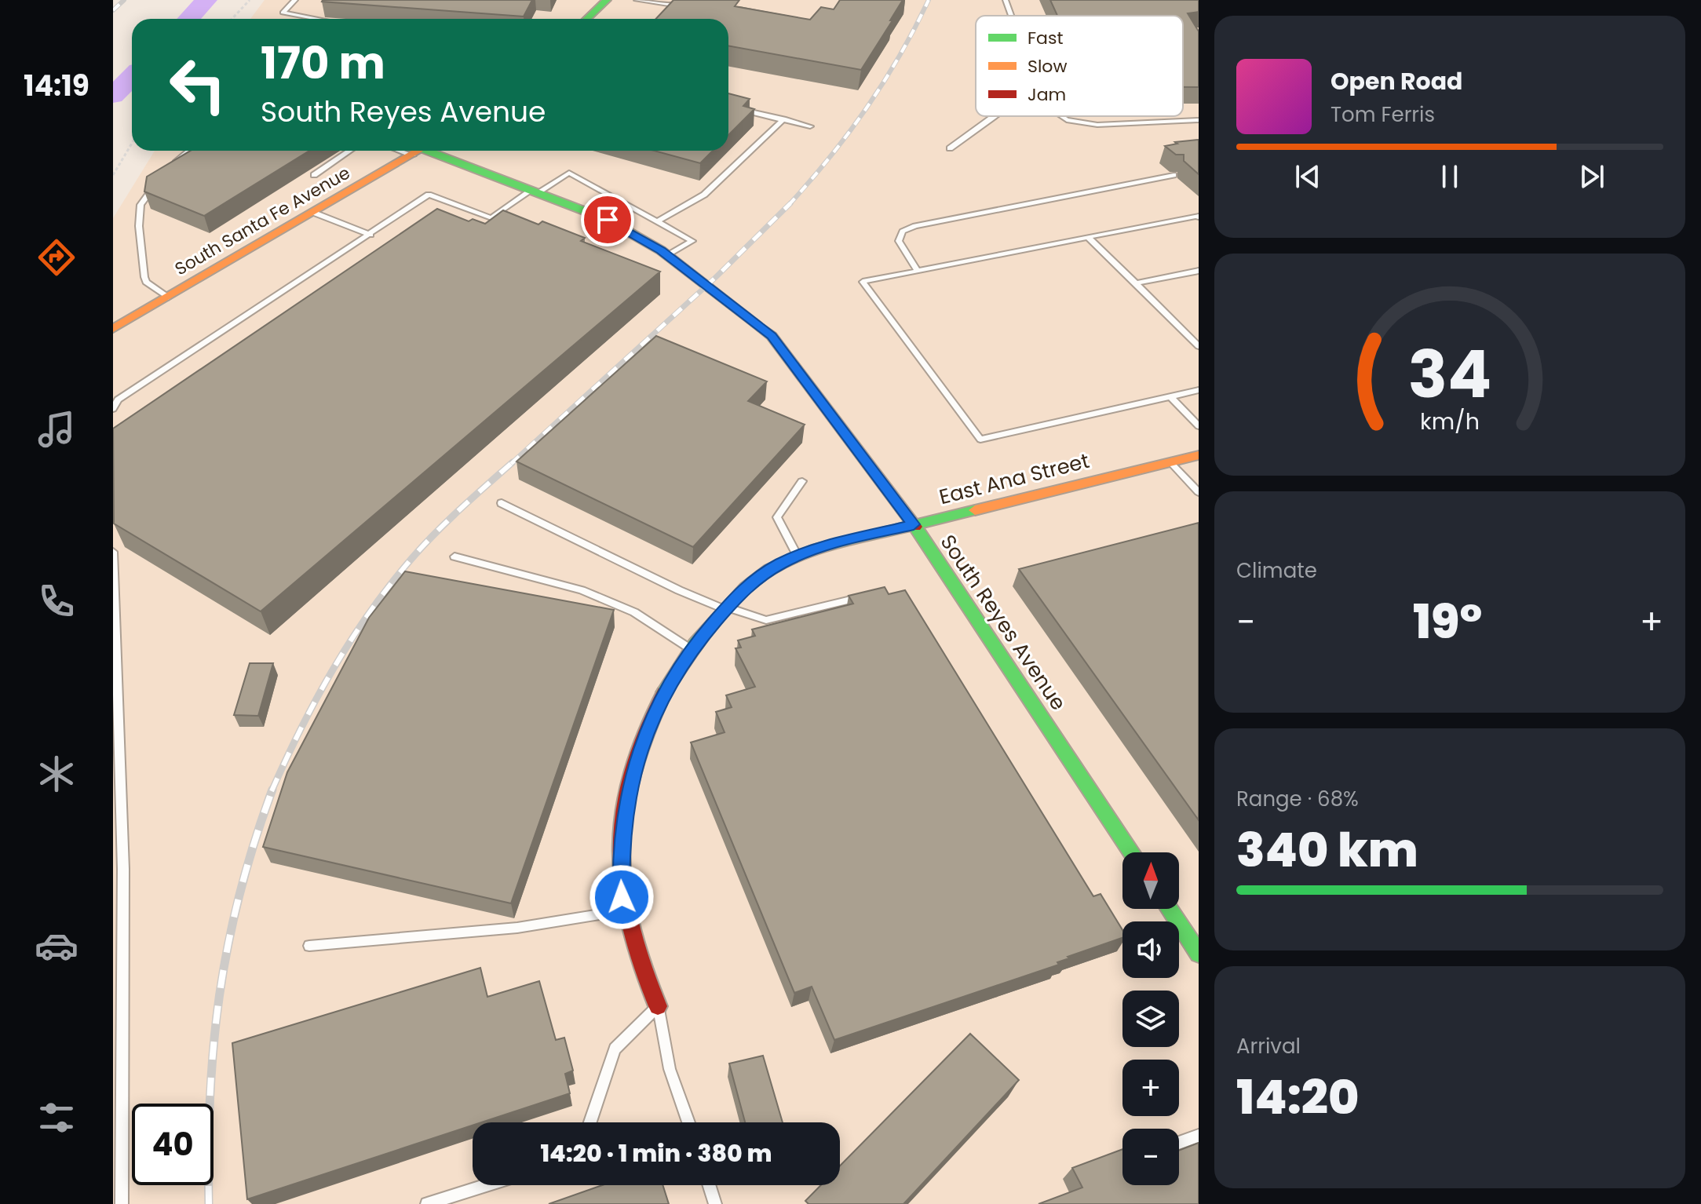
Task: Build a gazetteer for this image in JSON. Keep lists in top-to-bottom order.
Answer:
{
  "streets": {
    "street": ["South Santa Fe Avenue", "East Ana Street", "South Reyes Avenue"]
  },
  "crossings": [
    ["East Ana Street", "South Reyes Avenue"]
  ],
  "legend": ["Fast", "Slow", "Jam"],
  "north": "top",
  "page": {
    "tabs": "14:19",
    "turn": ["170 m", "South Reyes Avenue"],
    "song": ["Open Road", "Tom Ferris"],
    "tile": [
      "Climate",
      ["Range · 68%", "340 km"],
      ["Arrival", "14:20"]
    ],
    "heat": ["−", "19°", "+"],
    "map_buttons": ["+", "−"],
    "limit": "40",
    "trip": "14:20 · 1 min · 380 m",
    "gauge": ["34", "km/h"]
  }
}
